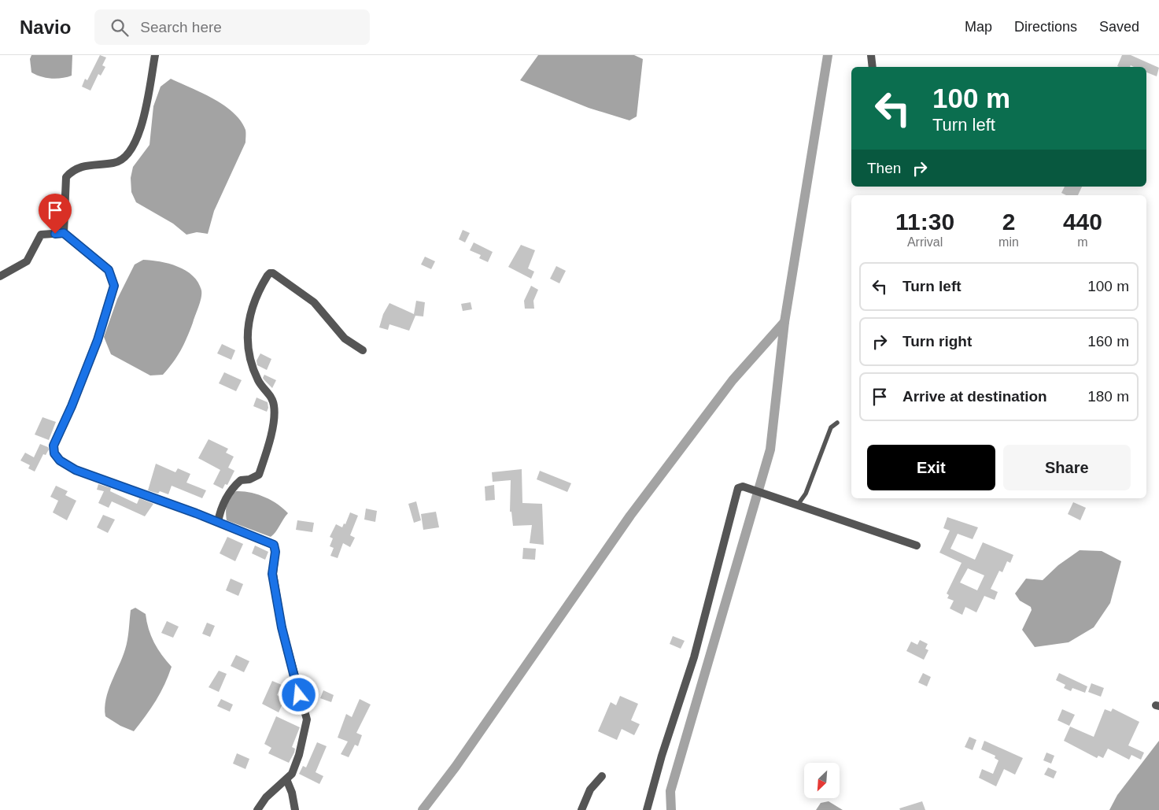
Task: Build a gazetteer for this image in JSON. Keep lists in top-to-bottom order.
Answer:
{
  "north": "bottom left",
  "page": {
    "header": "Navio",
    "search": "Search here",
    "nav": ["Map", "Directions", "Saved"],
    "turn": ["100 m", "Turn left"],
    "then": "Then",
    "eta": [
      "11:30",
      "Arrival",
      "2",
      "min",
      "440",
      "m"
    ],
    "list": [
      {
        "name": "Turn left",
        "value": "100 m"
      },
      {
        "name": "Turn right",
        "value": "160 m"
      },
      {
        "name": "Arrive at destination",
        "value": "180 m"
      }
    ],
    "buttons": ["Exit", "Share"]
  }
}
